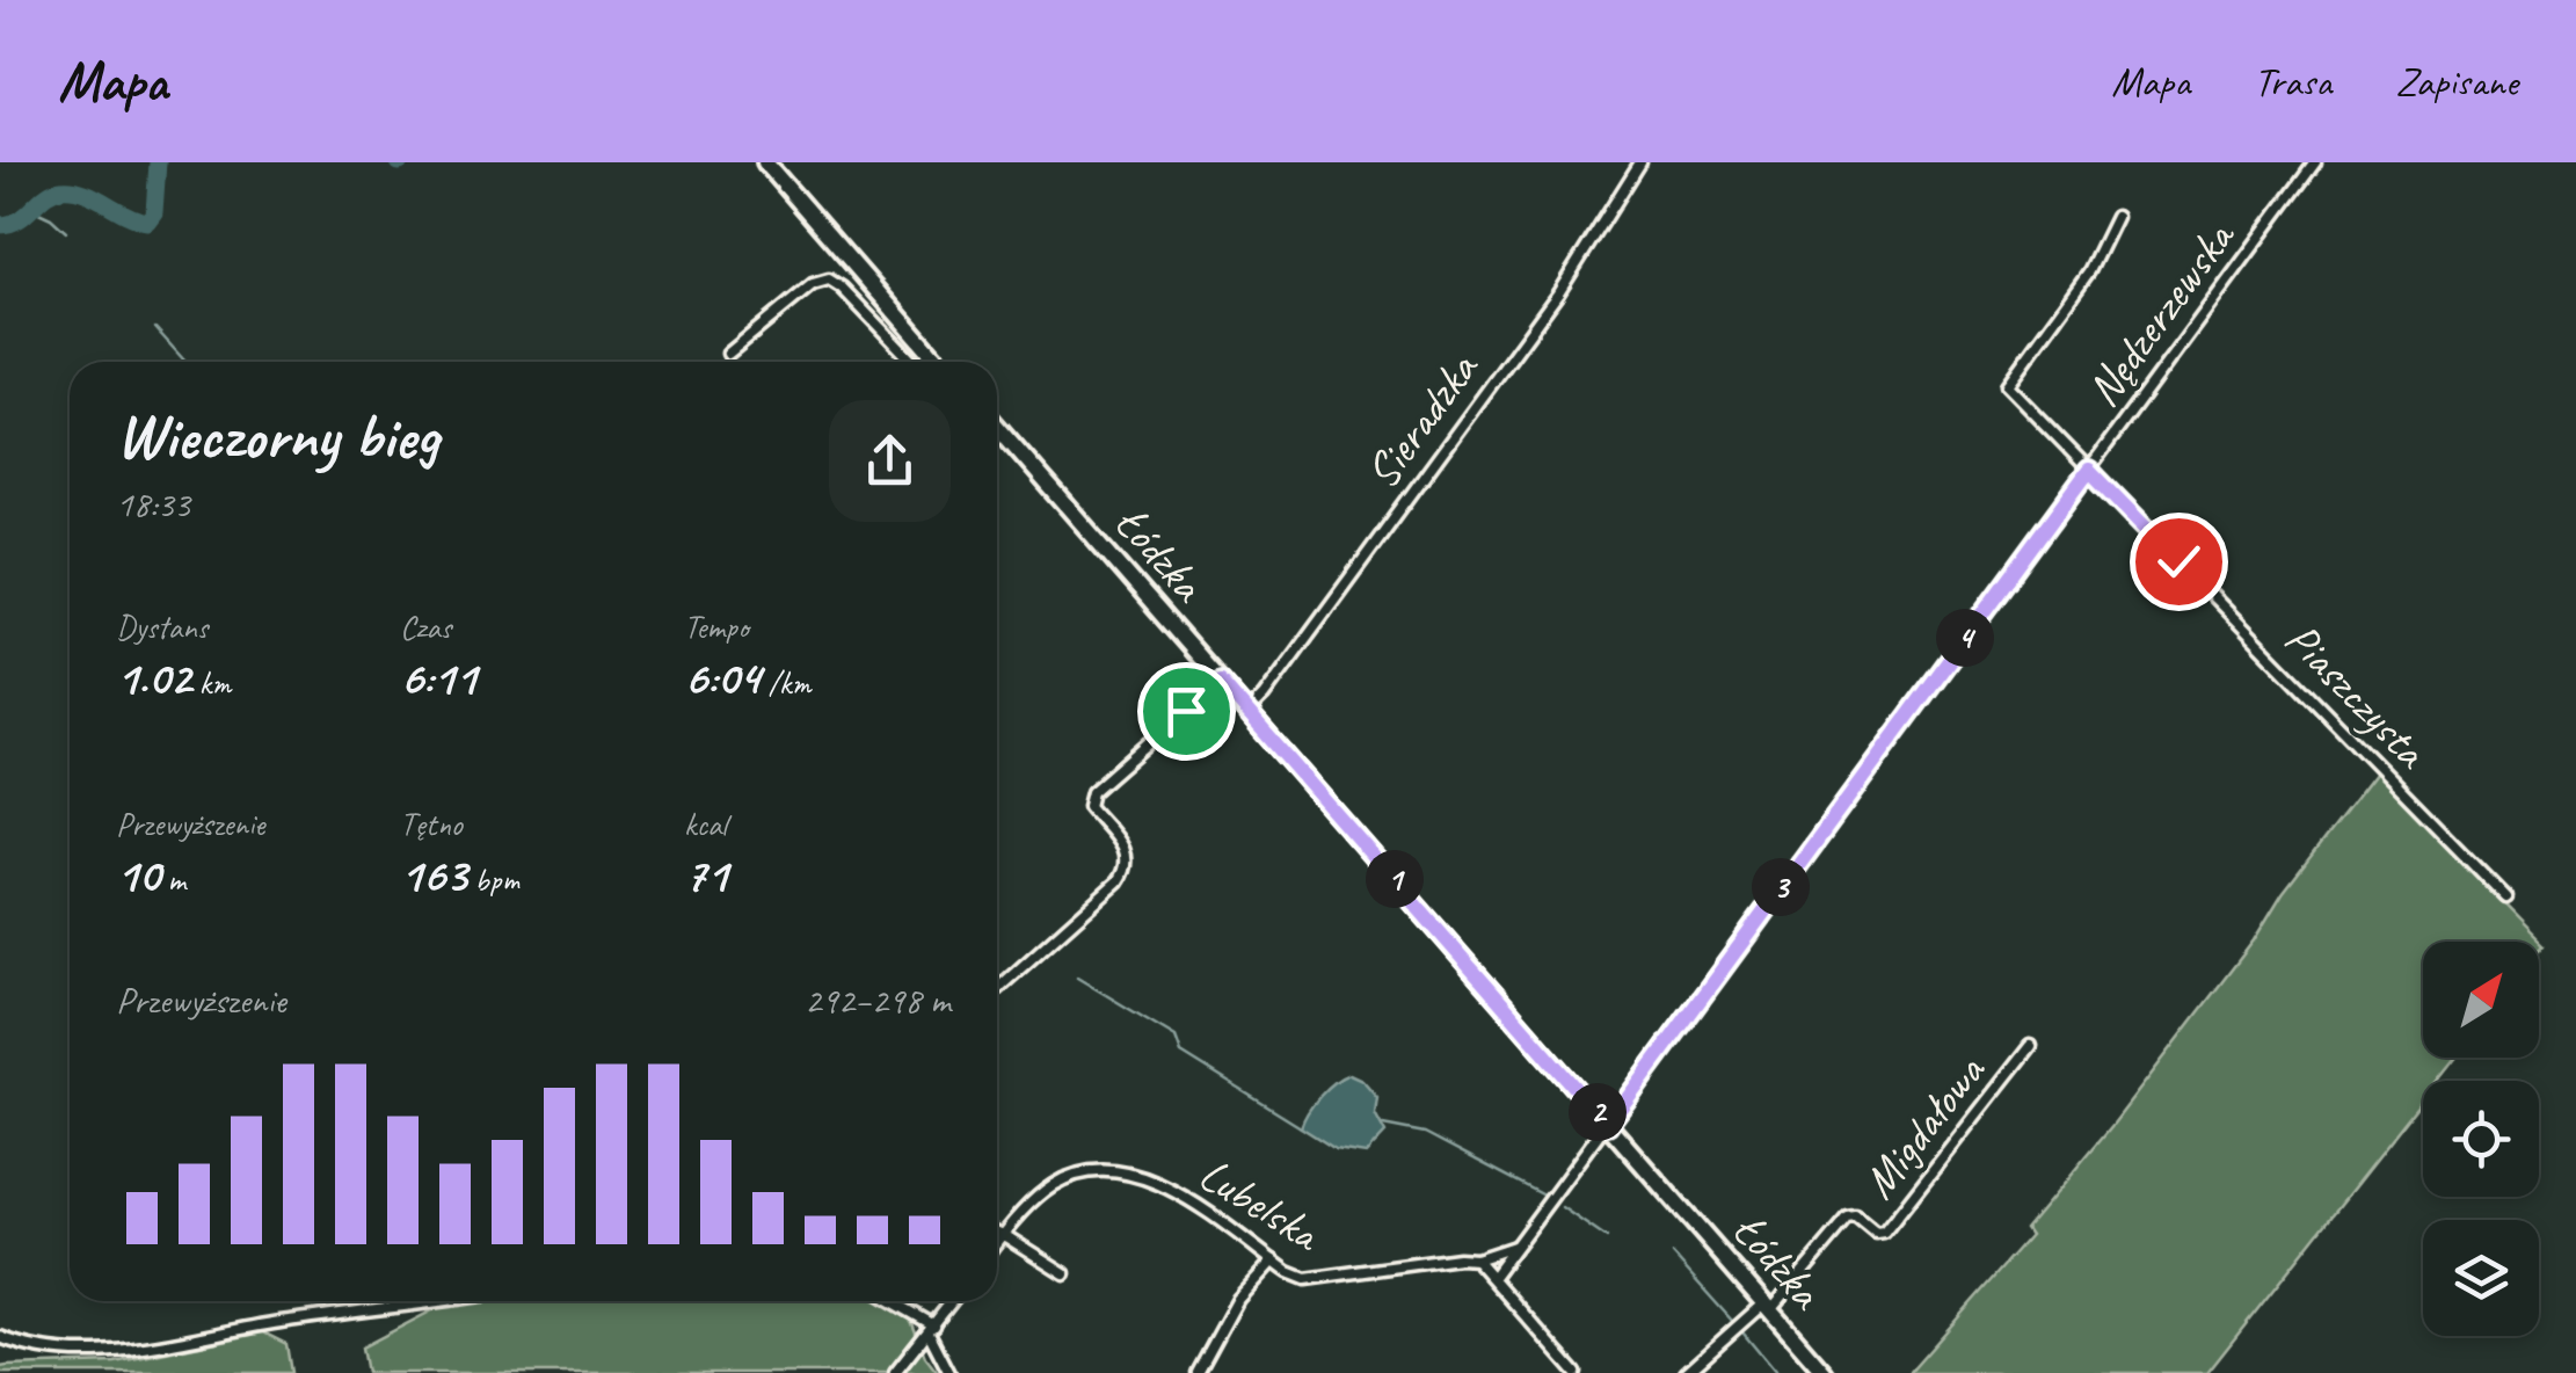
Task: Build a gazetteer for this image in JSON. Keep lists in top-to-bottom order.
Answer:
{
  "streets": {
    "main road": ["Łódzka"],
    "street": [
      "Nędzerzewska",
      "Sieradzka",
      "Piaszczysta",
      "Migdałowa",
      "Lubelska"
    ]
  },
  "crossings": [
    ["Nędzerzewska", "Łódzka"],
    ["Nędzerzewska", "Piaszczysta"],
    ["Sieradzka", "Łódzka"],
    ["Łódzka", "Migdałowa"]
  ],
  "north": "top right",
  "page": {
    "header": "Mapa",
    "nav": ["Mapa", "Trasa", "Zapisane"],
    "heading": ["Wieczorny bieg", "18:33"],
    "stats": [
      ["Dystans", "1.02 km"],
      ["Czas", "6:11"],
      ["Tempo", "6:04 /km"],
      ["Przewyższenie", "10 m"],
      ["Tętno", "163 bpm"],
      ["kcal", "71"]
    ],
    "pins": [
      "4",
      "1",
      "3",
      "2"
    ],
    "chart": ["Przewyższenie", "292–298 m"]
  }
}
